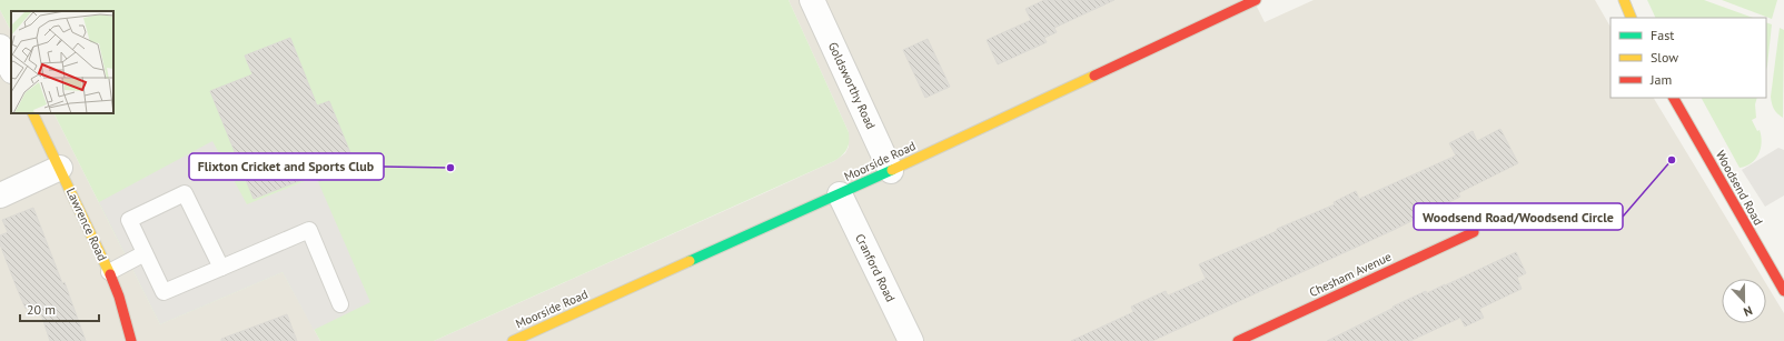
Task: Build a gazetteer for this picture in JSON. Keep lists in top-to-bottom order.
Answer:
{
  "streets": {
    "street": [
      "Goldsworthy Road",
      "Moorside Road",
      "Woodsend Road",
      "Lawrence Road",
      "Cranford Road",
      "Chesham Avenue"
    ]
  },
  "crossings": [
    ["Goldsworthy Road", "Moorside Road"],
    ["Moorside Road", "Cranford Road"]
  ],
  "places": ["Woodsend Road/Woodsend Circle", "Flixton Cricket and Sports Club"],
  "legend": ["Fast", "Slow", "Jam"],
  "scale_bar": "20 m",
  "north": "bottom"
}
